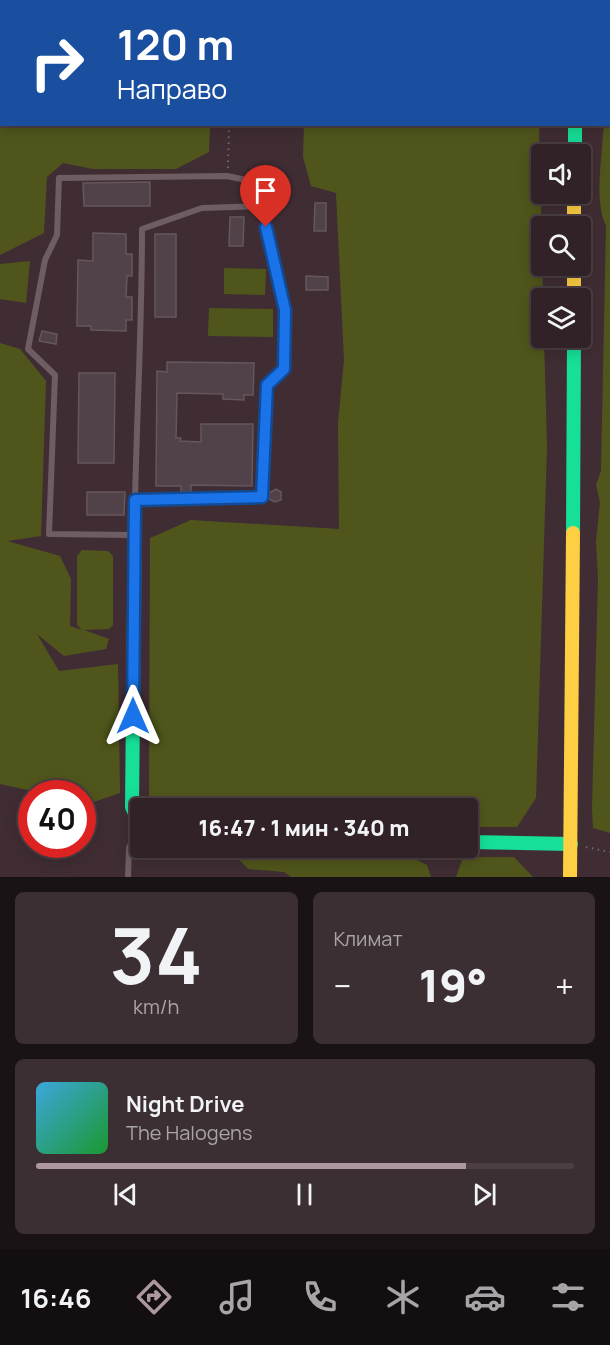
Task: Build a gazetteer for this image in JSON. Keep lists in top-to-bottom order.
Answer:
{
  "page": {
    "turn": ["120 m", "Направо"],
    "limit": "40",
    "trip": "16:47 · 1 мин · 340 m",
    "tile": [
      ["34", "km/h"],
      "Климат"
    ],
    "heat": ["−", "19°", "+"],
    "song": ["Night Drive", "The Halogens"],
    "tabs": "16:46"
  }
}
